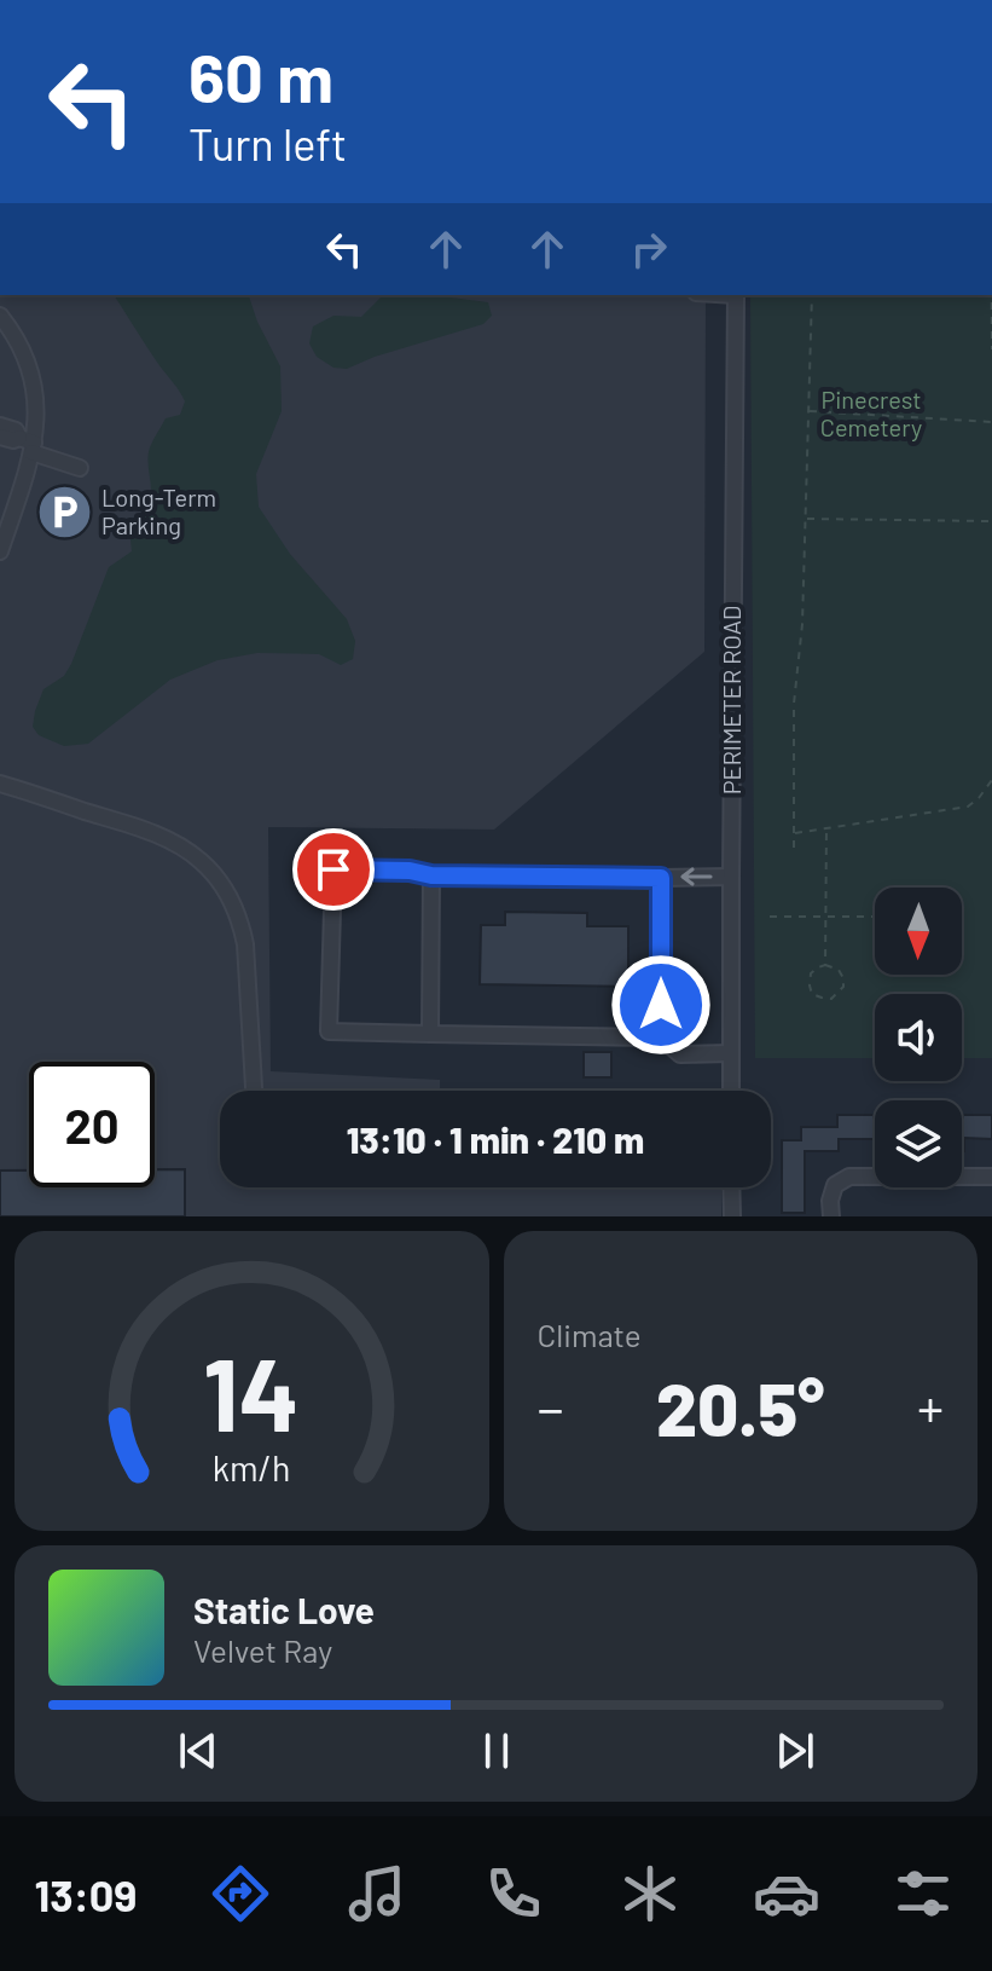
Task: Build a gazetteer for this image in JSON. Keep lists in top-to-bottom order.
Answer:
{
  "streets": {
    "street": ["PERIMETER ROAD"]
  },
  "parks": ["Pinecrest Cemetery"],
  "places": {
    "parking": ["Long-Term Parking"]
  },
  "north": "bottom",
  "page": {
    "turn": ["60 m", "Turn left"],
    "limit": "20",
    "trip": "13:10 · 1 min · 210 m",
    "tile": "Climate",
    "heat": ["−", "20.5°", "+"],
    "song": ["Static Love", "Velvet Ray"],
    "tabs": "13:09",
    "gauge": ["14", "km/h"]
  }
}
